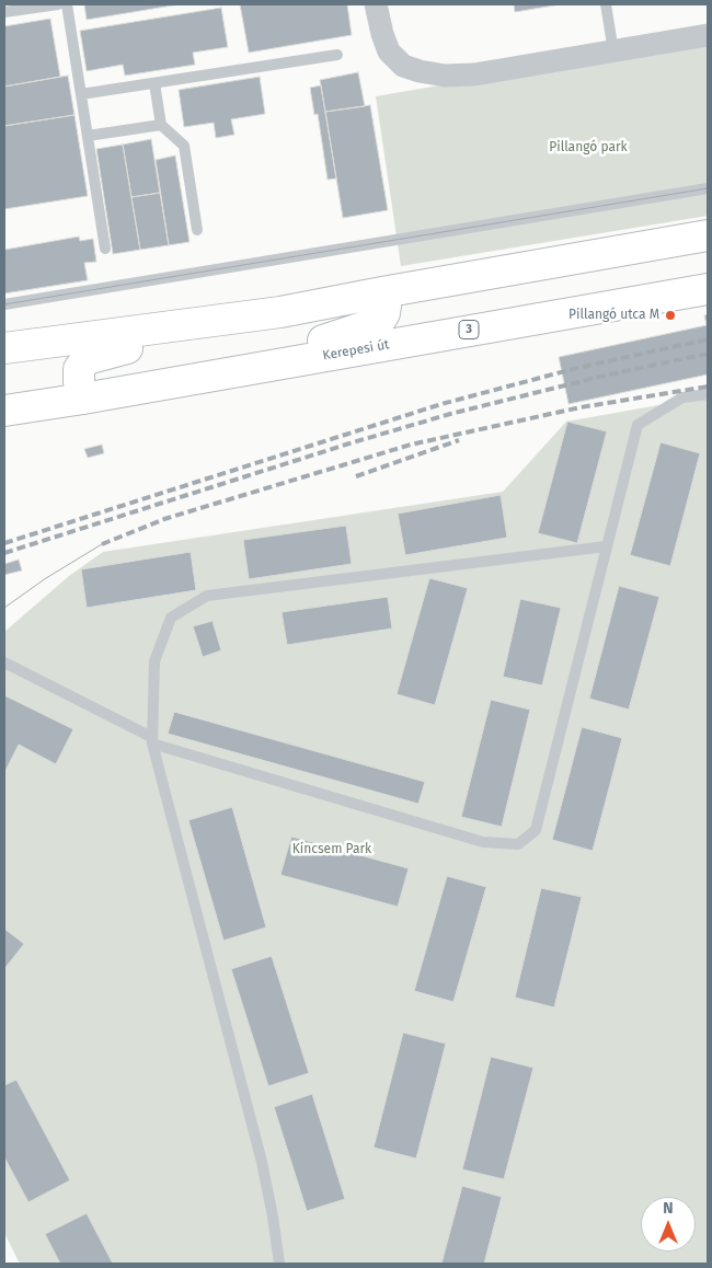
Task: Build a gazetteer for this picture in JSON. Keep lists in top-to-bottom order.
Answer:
{
  "streets": {
    "main road": ["3", "Kerepesi út"]
  },
  "parks": ["Pillangó park", "Kincsem Park"],
  "places": ["Pillangó utca M"],
  "north": "top"
}
